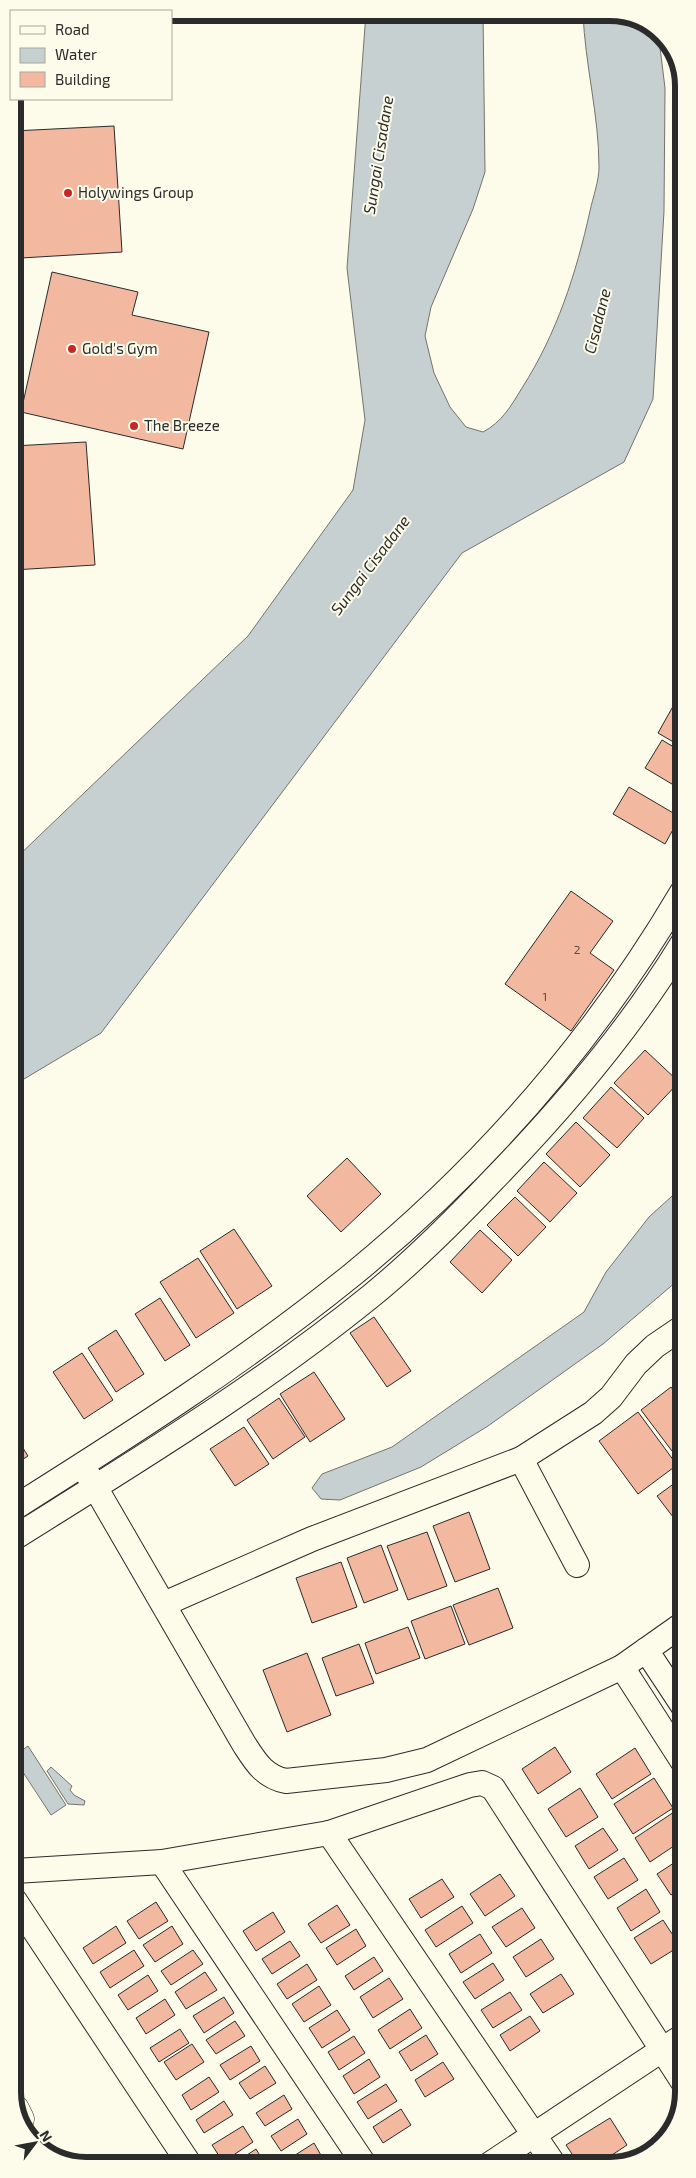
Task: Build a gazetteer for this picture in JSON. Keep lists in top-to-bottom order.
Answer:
{
  "water": ["Sungai Cisadane", "Cisadane"],
  "places": ["Holywings Group", "Gold's Gym", "The Breeze"],
  "house_numbers": ["2", "1"],
  "legend": ["Road", "Water", "Building"],
  "north": "top right"
}
